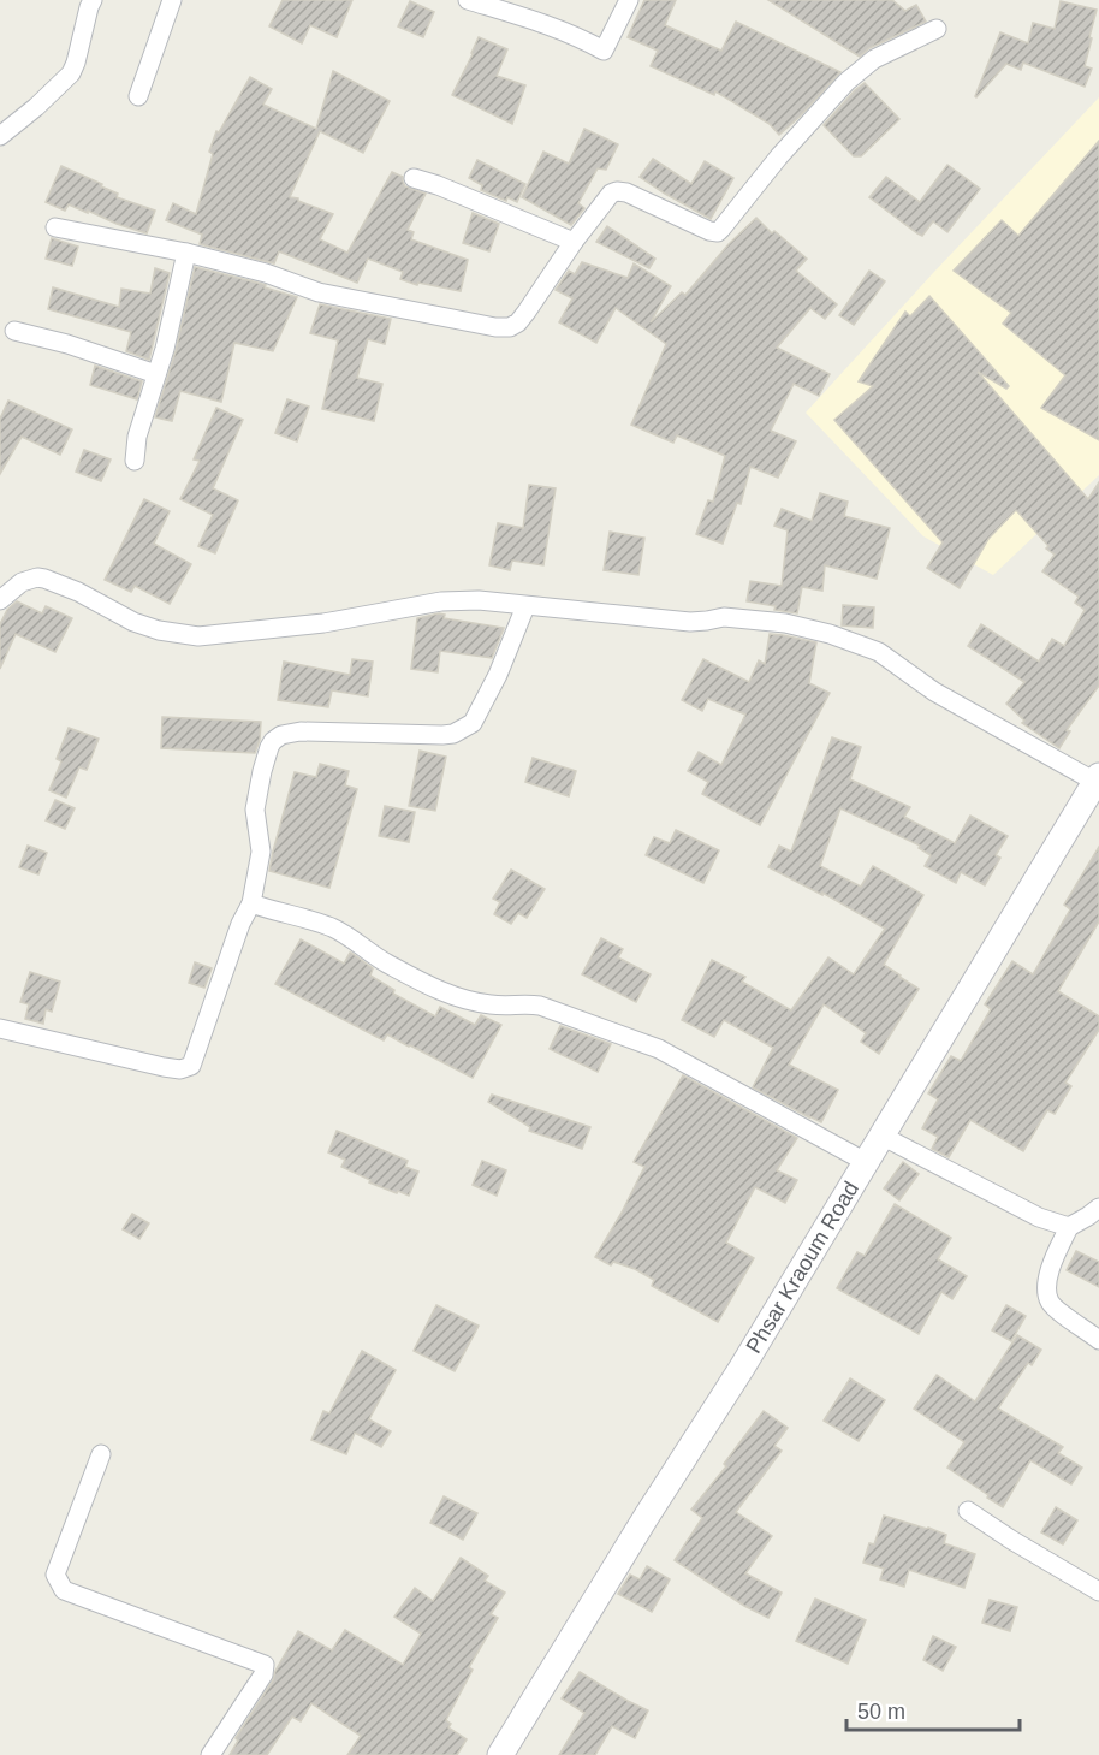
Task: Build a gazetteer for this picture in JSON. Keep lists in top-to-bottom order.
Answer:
{
  "streets": {
    "main road": ["Phsar Kraoum Road"]
  },
  "scale_bar": "50 m"
}
